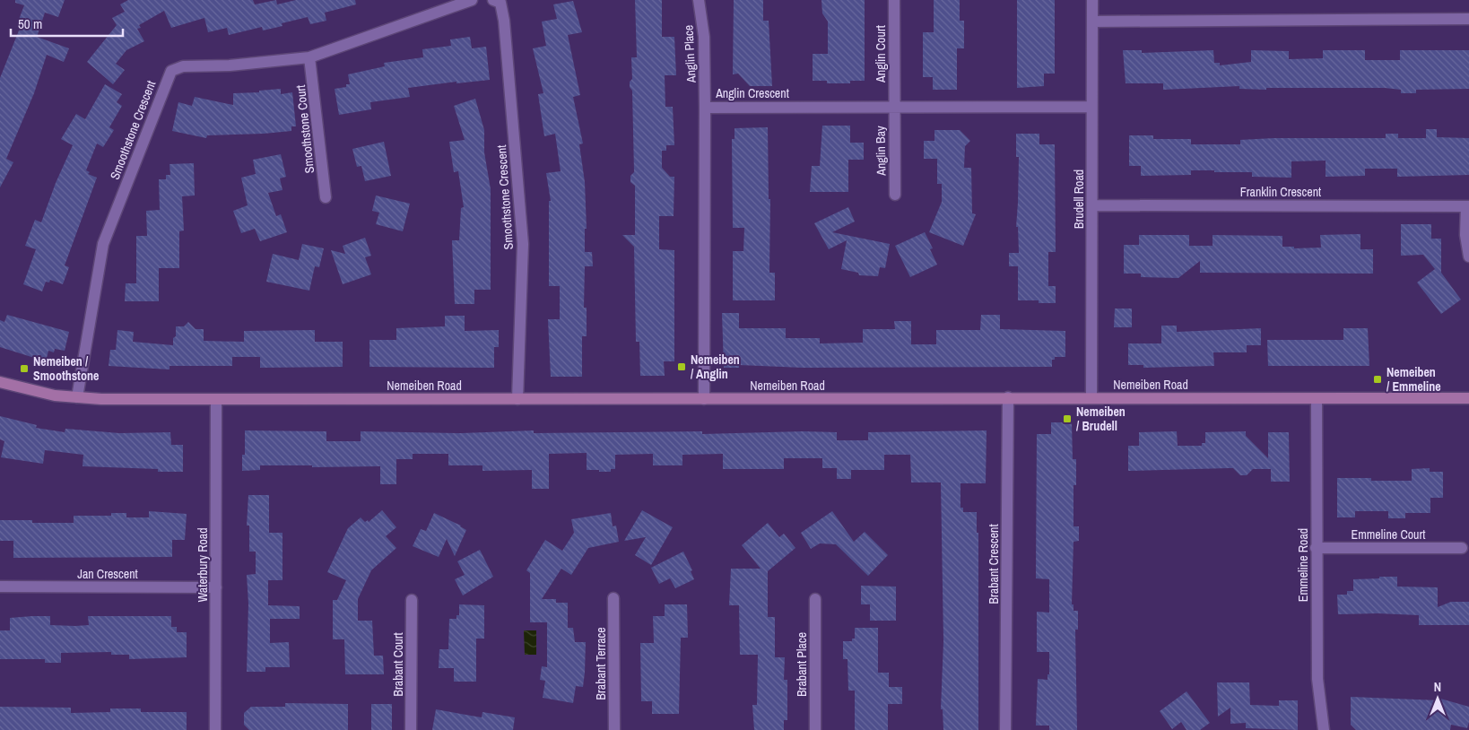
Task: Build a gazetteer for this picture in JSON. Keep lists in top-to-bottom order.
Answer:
{
  "streets": {
    "street": [
      "Anglin Place",
      "Anglin Court",
      "Anglin Crescent",
      "Smoothstone Court",
      "Smoothstone Crescent",
      "Anglin Bay",
      "Franklin Crescent",
      "Brudell Road",
      "Nemeiben Road",
      "Emmeline Court",
      "Brabant Crescent",
      "Waterbury Road",
      "Emmeline Road",
      "Jan Crescent",
      "Brabant Terrace",
      "Brabant Court",
      "Brabant Place"
    ]
  },
  "crossings": [
    ["Anglin Place", "Anglin Crescent"],
    ["Anglin Court", "Anglin Crescent"],
    ["Anglin Court", "Anglin Bay"],
    ["Anglin Crescent", "Anglin Bay"],
    ["Anglin Crescent", "Brudell Road"],
    ["Anglin Crescent", "Nemeiben Road"],
    ["Smoothstone Court", "Smoothstone Crescent"],
    ["Smoothstone Crescent", "Nemeiben Road"],
    ["Franklin Crescent", "Brudell Road"],
    ["Brudell Road", "Nemeiben Road"],
    ["Nemeiben Road", "Brabant Crescent"],
    ["Nemeiben Road", "Waterbury Road"],
    ["Nemeiben Road", "Emmeline Road"],
    ["Emmeline Court", "Emmeline Road"],
    ["Waterbury Road", "Jan Crescent"]
  ],
  "places": {
    "transit": [
      "Nemeiben / Anglin",
      "Nemeiben / Smoothstone",
      "Nemeiben / Emmeline",
      "Nemeiben / Brudell"
    ]
  },
  "scale_bar": "50 m",
  "north": "top"
}
